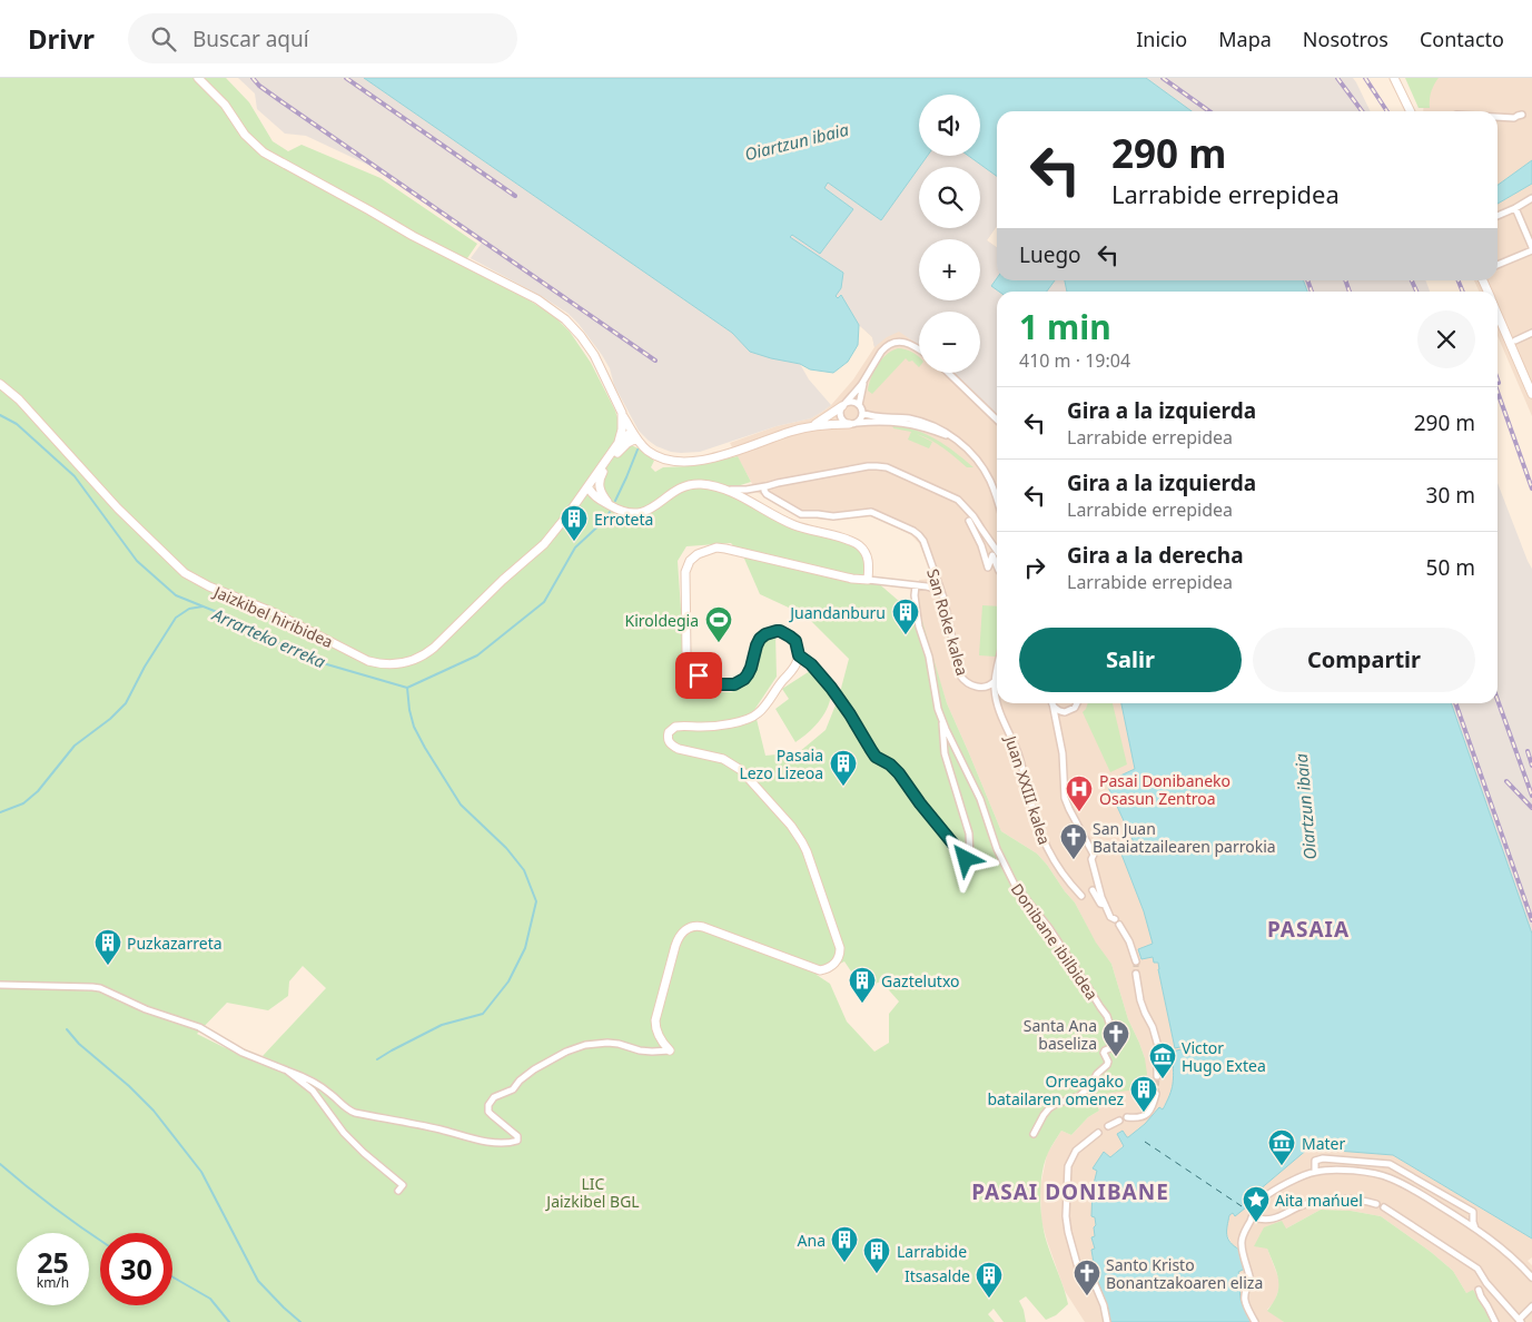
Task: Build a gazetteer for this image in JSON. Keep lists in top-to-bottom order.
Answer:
{
  "streets": {
    "street": [
      "Jaizkibel hiribidea",
      "San Roke kalea",
      "Juan XXIII kalea",
      "Donibane ibilbidea"
    ]
  },
  "crossings": [
    ["San Roke kalea", "Juan XXIII kalea"]
  ],
  "districts": ["PASAIA", "PASAI DONIBANE"],
  "water": ["Oiartzun ibaia", "Arrarteko erreka"],
  "parks": ["LIC Jaizkibel BGL"],
  "places": {
    "building": [
      "Erroteta",
      "Juandanburu",
      "Pasaia Lezo Lizeoa",
      "Puzkazarreta",
      "Gaztelutxo",
      "Orreagako batailaren omenez",
      "Ana",
      "Larrabide",
      "Itsasalde"
    ],
    "sports": ["Kiroldegia"],
    "hospital": ["Pasai Donibaneko Osasun Zentroa"],
    "church": ["San Juan Bataiatzailearen parrokia", "Santa Ana baseliza", "Santo Kristo Bonantzakoaren eliza"],
    "museum": ["Victor Hugo Extea", "Mater"],
    "place": ["Aita mańuel"]
  },
  "page": {
    "header": "Drivr",
    "search": "Buscar aquí",
    "nav": [
      "Inicio",
      "Mapa",
      "Nosotros",
      "Contacto"
    ],
    "map_buttons": ["+", "−"],
    "turn": ["290 m", "Larrabide errepidea"],
    "then": "Luego",
    "heading": ["1 min", "410 m · 19:04"],
    "list": [
      {
        "name": "Gira a la izquierda",
        "note": "Larrabide errepidea",
        "value": "290 m"
      },
      {
        "name": "Gira a la izquierda",
        "note": "Larrabide errepidea",
        "value": "30 m"
      },
      {
        "name": "Gira a la derecha",
        "note": "Larrabide errepidea",
        "value": "50 m"
      }
    ],
    "buttons": ["Salir", "Compartir"],
    "speed": "25 km/h",
    "limit": "30"
  }
}
